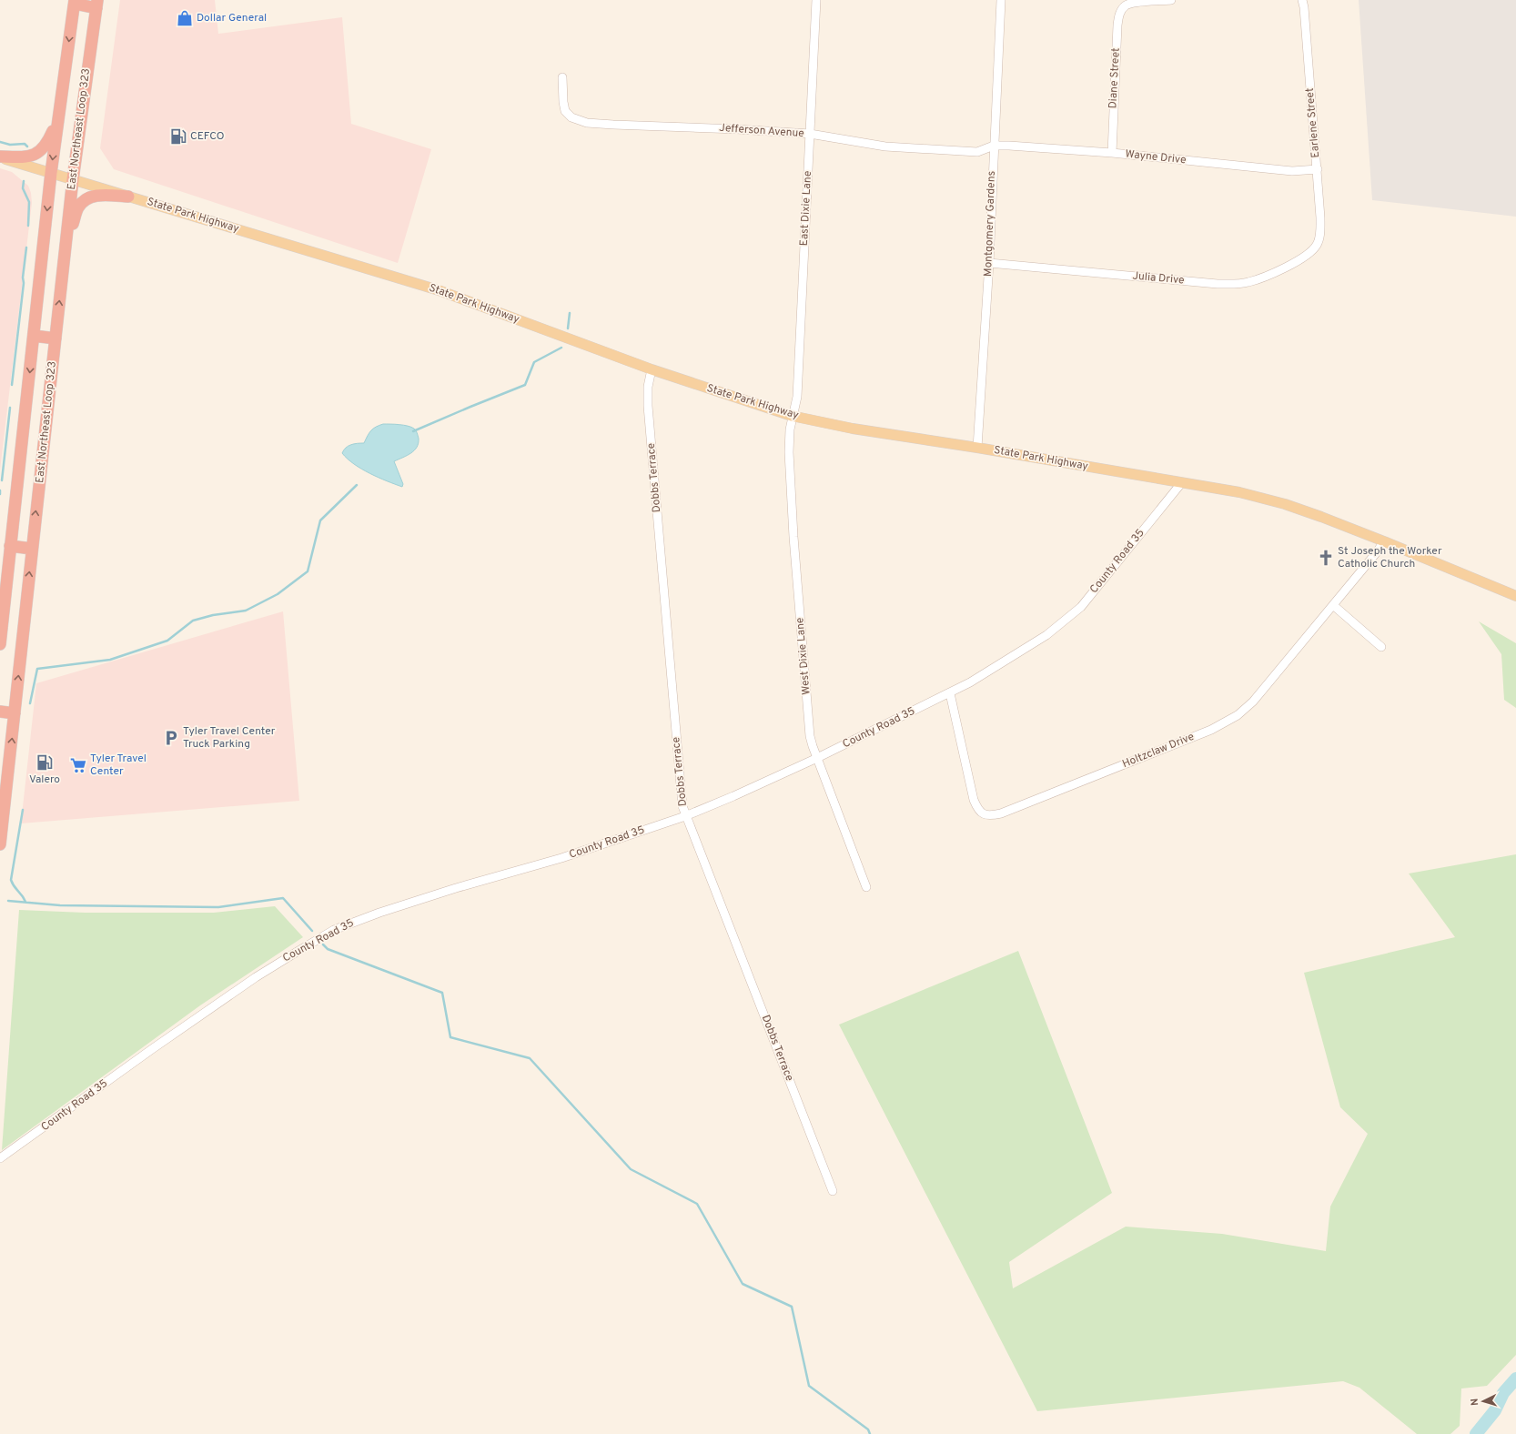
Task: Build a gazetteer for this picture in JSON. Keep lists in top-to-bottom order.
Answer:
{
  "streets": {
    "highway": ["East Northeast Loop 323"],
    "main road": ["State Park Highway"],
    "street": [
      "Diane Street",
      "Earlene Street",
      "Jefferson Avenue",
      "Wayne Drive",
      "East Dixie Lane",
      "Montgomery Gardens",
      "Julia Drive",
      "Dobbs Terrace",
      "County Road 35",
      "West Dixie Lane",
      "Holtzclaw Drive"
    ]
  },
  "crossings": [
    ["Diane Street", "Wayne Drive"],
    ["Earlene Street", "Wayne Drive"],
    ["Earlene Street", "Julia Drive"],
    ["East Northeast Loop 323", "State Park Highway"],
    ["Jefferson Avenue", "Wayne Drive"],
    ["Jefferson Avenue", "East Dixie Lane"],
    ["Jefferson Avenue", "Montgomery Gardens"],
    ["Wayne Drive", "Montgomery Gardens"],
    ["East Dixie Lane", "State Park Highway"],
    ["East Dixie Lane", "West Dixie Lane"],
    ["State Park Highway", "Montgomery Gardens"],
    ["State Park Highway", "Dobbs Terrace"],
    ["State Park Highway", "County Road 35"],
    ["State Park Highway", "West Dixie Lane"],
    ["State Park Highway", "Holtzclaw Drive"],
    ["Montgomery Gardens", "Julia Drive"],
    ["Dobbs Terrace", "County Road 35"],
    ["County Road 35", "West Dixie Lane"],
    ["County Road 35", "Holtzclaw Drive"]
  ],
  "places": {
    "shop": ["Dollar General"],
    "fuel station": ["CEFCO", "Valero"],
    "church": ["St Joseph the Worker Catholic Church"],
    "parking": ["Tyler Travel Center Truck Parking"],
    "supermarket": ["Tyler Travel Center"]
  },
  "north": "left"
}
